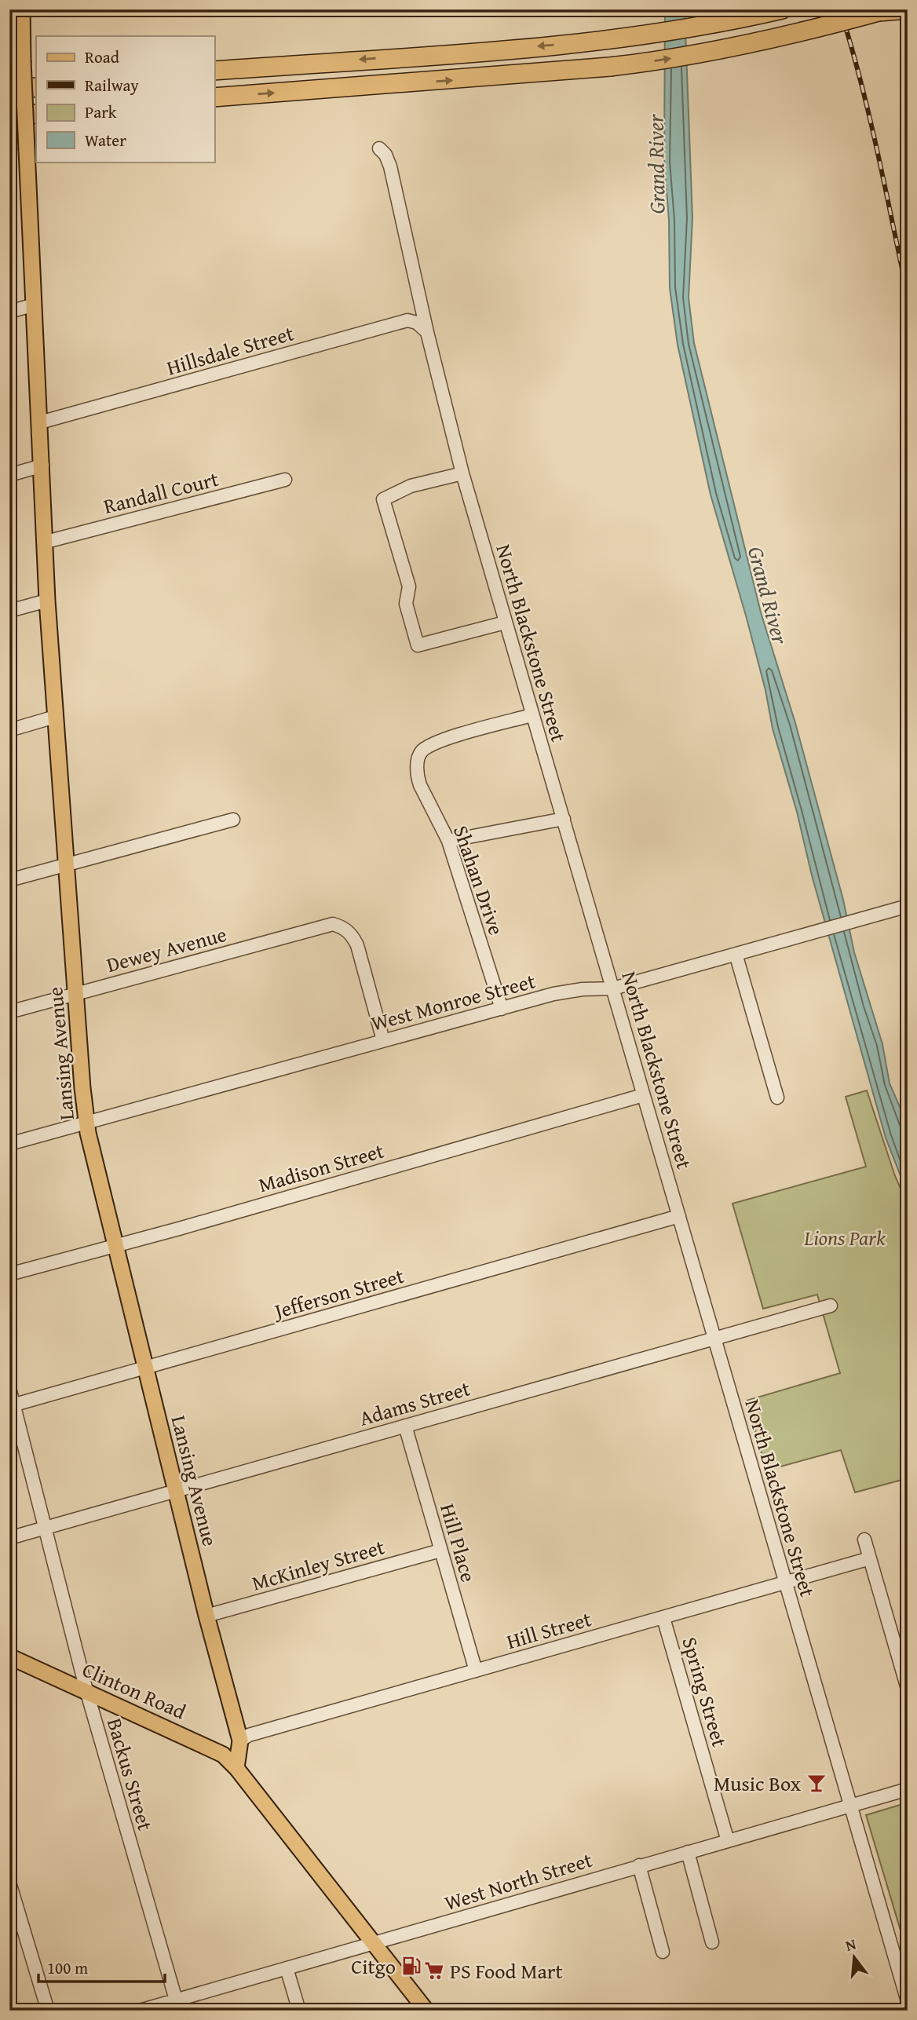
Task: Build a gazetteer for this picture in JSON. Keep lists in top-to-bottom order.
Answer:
{
  "streets": {
    "main road": ["Lansing Avenue", "Clinton Road"],
    "street": [
      "Hillsdale Street",
      "Randall Court",
      "North Blackstone Street",
      "Shahan Drive",
      "Dewey Avenue",
      "West Monroe Street",
      "Madison Street",
      "Jefferson Street",
      "Adams Street",
      "Hill Place",
      "McKinley Street",
      "Hill Street",
      "Spring Street",
      "Backus Street",
      "West North Street"
    ]
  },
  "crossings": [
    ["Hillsdale Street", "North Blackstone Street"],
    ["Hillsdale Street", "Lansing Avenue"],
    ["Randall Court", "Lansing Avenue"],
    ["North Blackstone Street", "Shahan Drive"],
    ["North Blackstone Street", "West Monroe Street"],
    ["North Blackstone Street", "Madison Street"],
    ["North Blackstone Street", "Jefferson Street"],
    ["North Blackstone Street", "Adams Street"],
    ["North Blackstone Street", "Hill Street"],
    ["North Blackstone Street", "West North Street"],
    ["Shahan Drive", "West Monroe Street"],
    ["Dewey Avenue", "West Monroe Street"],
    ["Dewey Avenue", "Lansing Avenue"],
    ["West Monroe Street", "Lansing Avenue"],
    ["Lansing Avenue", "Madison Street"],
    ["Lansing Avenue", "Jefferson Street"],
    ["Lansing Avenue", "Adams Street"],
    ["Lansing Avenue", "McKinley Street"],
    ["Lansing Avenue", "Hill Street"],
    ["Lansing Avenue", "Clinton Road"],
    ["Jefferson Street", "Backus Street"],
    ["Adams Street", "Hill Place"],
    ["Adams Street", "Backus Street"],
    ["Hill Place", "McKinley Street"],
    ["Hill Place", "Hill Street"],
    ["Hill Street", "Spring Street"],
    ["Clinton Road", "Backus Street"],
    ["Spring Street", "West North Street"],
    ["Backus Street", "West North Street"]
  ],
  "water": ["Grand River"],
  "parks": ["Lions Park"],
  "places": {
    "bar": ["Music Box"],
    "fuel station": ["Citgo"],
    "supermarket": ["PS Food Mart"]
  },
  "legend": [
    "Road",
    "Railway",
    "Park",
    "Water"
  ],
  "scale_bar": "100 m",
  "north": "top"
}
